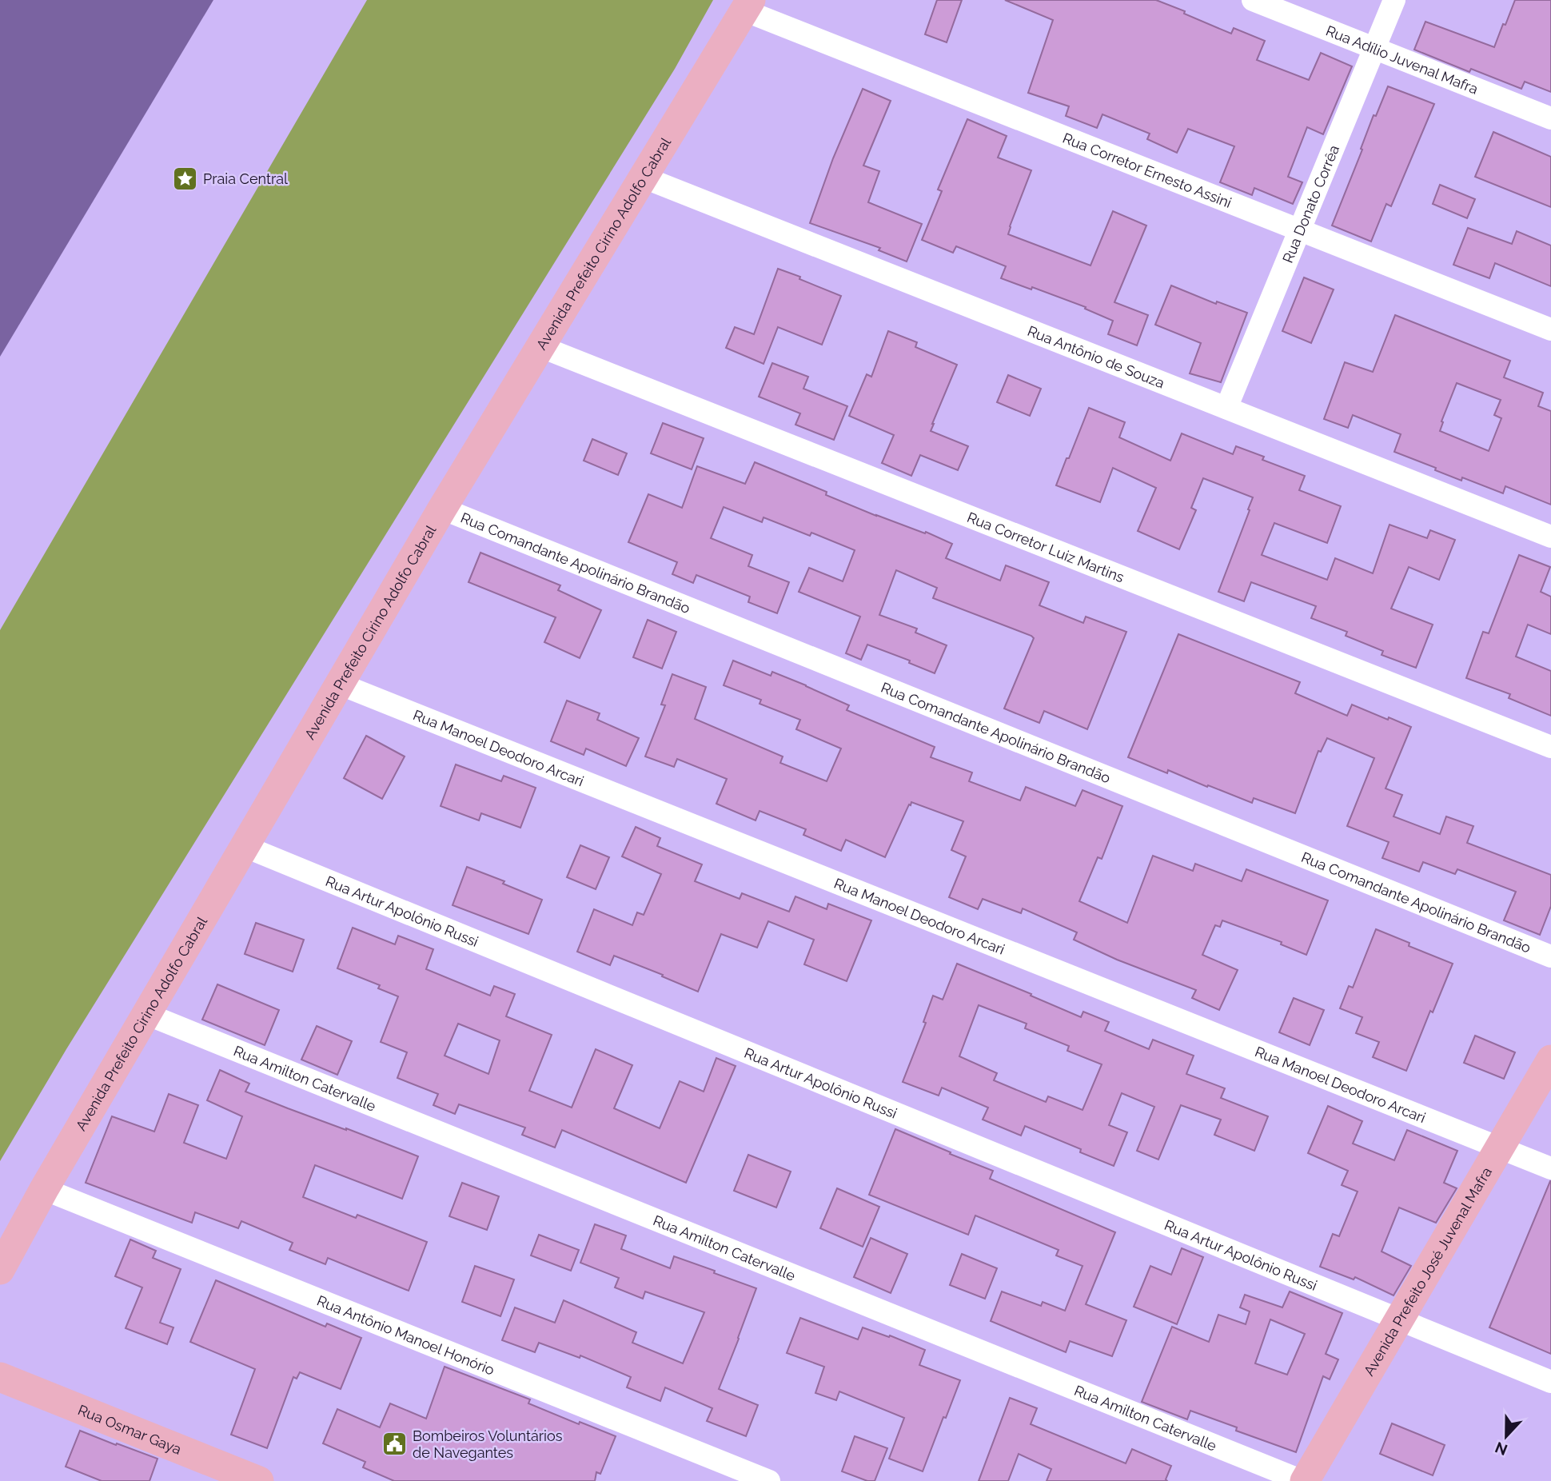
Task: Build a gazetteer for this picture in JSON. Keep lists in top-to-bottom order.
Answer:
{
  "streets": {
    "main road": ["Avenida Prefeito Cirino Adolfo Cabral", "Avenida Prefeito José Juvenal Mafra", "Rua Osmar Gaya"],
    "street": [
      "Rua Adílio Juvenal Mafra",
      "Rua Corretor Ernesto Assini",
      "Rua Donato Corrêa",
      "Rua Antônio de Souza",
      "Rua Corretor Luiz Martins",
      "Rua Comandante Apolinário Brandão",
      "Rua Manoel Deodoro Arcari",
      "Rua Artur Apolônio Russi",
      "Rua Amilton Catervalle",
      "Rua Antônio Manoel Honório"
    ]
  },
  "crossings": [
    ["Rua Adílio Juvenal Mafra", "Rua Donato Corrêa"],
    ["Rua Corretor Ernesto Assini", "Rua Donato Corrêa"],
    ["Rua Corretor Ernesto Assini", "Avenida Prefeito Cirino Adolfo Cabral"],
    ["Rua Donato Corrêa", "Rua Antônio de Souza"],
    ["Avenida Prefeito Cirino Adolfo Cabral", "Rua Antônio de Souza"],
    ["Avenida Prefeito Cirino Adolfo Cabral", "Rua Corretor Luiz Martins"],
    ["Avenida Prefeito Cirino Adolfo Cabral", "Rua Comandante Apolinário Brandão"],
    ["Avenida Prefeito Cirino Adolfo Cabral", "Rua Manoel Deodoro Arcari"],
    ["Avenida Prefeito Cirino Adolfo Cabral", "Rua Artur Apolônio Russi"],
    ["Avenida Prefeito Cirino Adolfo Cabral", "Rua Amilton Catervalle"],
    ["Avenida Prefeito Cirino Adolfo Cabral", "Rua Antônio Manoel Honório"],
    ["Rua Manoel Deodoro Arcari", "Avenida Prefeito José Juvenal Mafra"],
    ["Rua Artur Apolônio Russi", "Avenida Prefeito José Juvenal Mafra"],
    ["Rua Amilton Catervalle", "Avenida Prefeito José Juvenal Mafra"]
  ],
  "places": {
    "place": ["Praia Central"],
    "public building": ["Bombeiros Voluntários de Navegantes"]
  },
  "north": "bottom"
}
